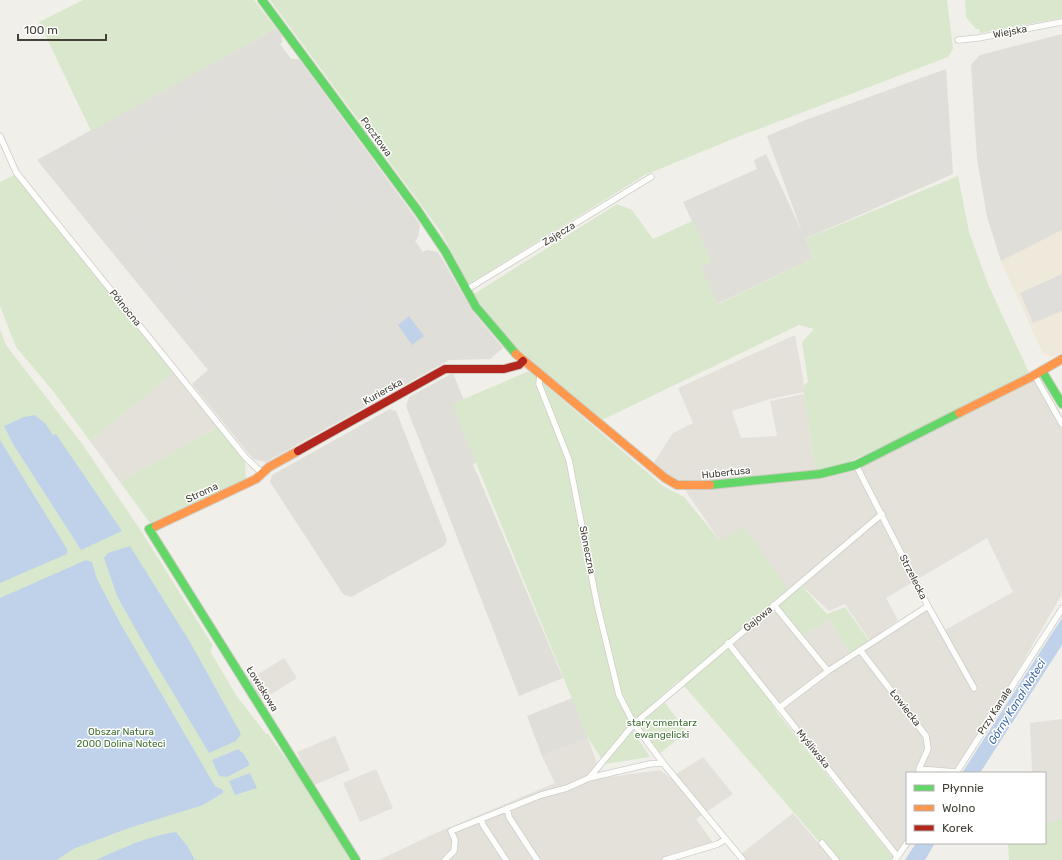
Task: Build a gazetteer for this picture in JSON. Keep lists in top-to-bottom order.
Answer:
{
  "streets": {
    "street": [
      "Wiejska",
      "Pocztowa",
      "Zajęcza",
      "Północna",
      "Kurierska",
      "Hubertusa",
      "Stroma",
      "Słoneczna",
      "Strzelecka",
      "Gajowa",
      "Łowiskowa",
      "Łowiecka",
      "Przy Kanale",
      "Myśliwska"
    ]
  },
  "crossings": [
    ["Pocztowa", "Zajęcza"],
    ["Pocztowa", "Hubertusa"],
    ["Zajęcza", "Hubertusa"],
    ["Północna", "Kurierska"],
    ["Północna", "Stroma"],
    ["Kurierska", "Hubertusa"],
    ["Kurierska", "Stroma"],
    ["Hubertusa", "Słoneczna"],
    ["Hubertusa", "Strzelecka"],
    ["Stroma", "Łowiskowa"],
    ["Słoneczna", "Gajowa"],
    ["Strzelecka", "Gajowa"],
    ["Gajowa", "Myśliwska"]
  ],
  "water": ["Górny Kanał Noteci"],
  "parks": ["stary cmentarz ewangelicki", "Obszar Natura 2000 Dolina Noteci"],
  "legend": ["Płynnie", "Wolno", "Korek"],
  "scale_bar": "100 m"
}
